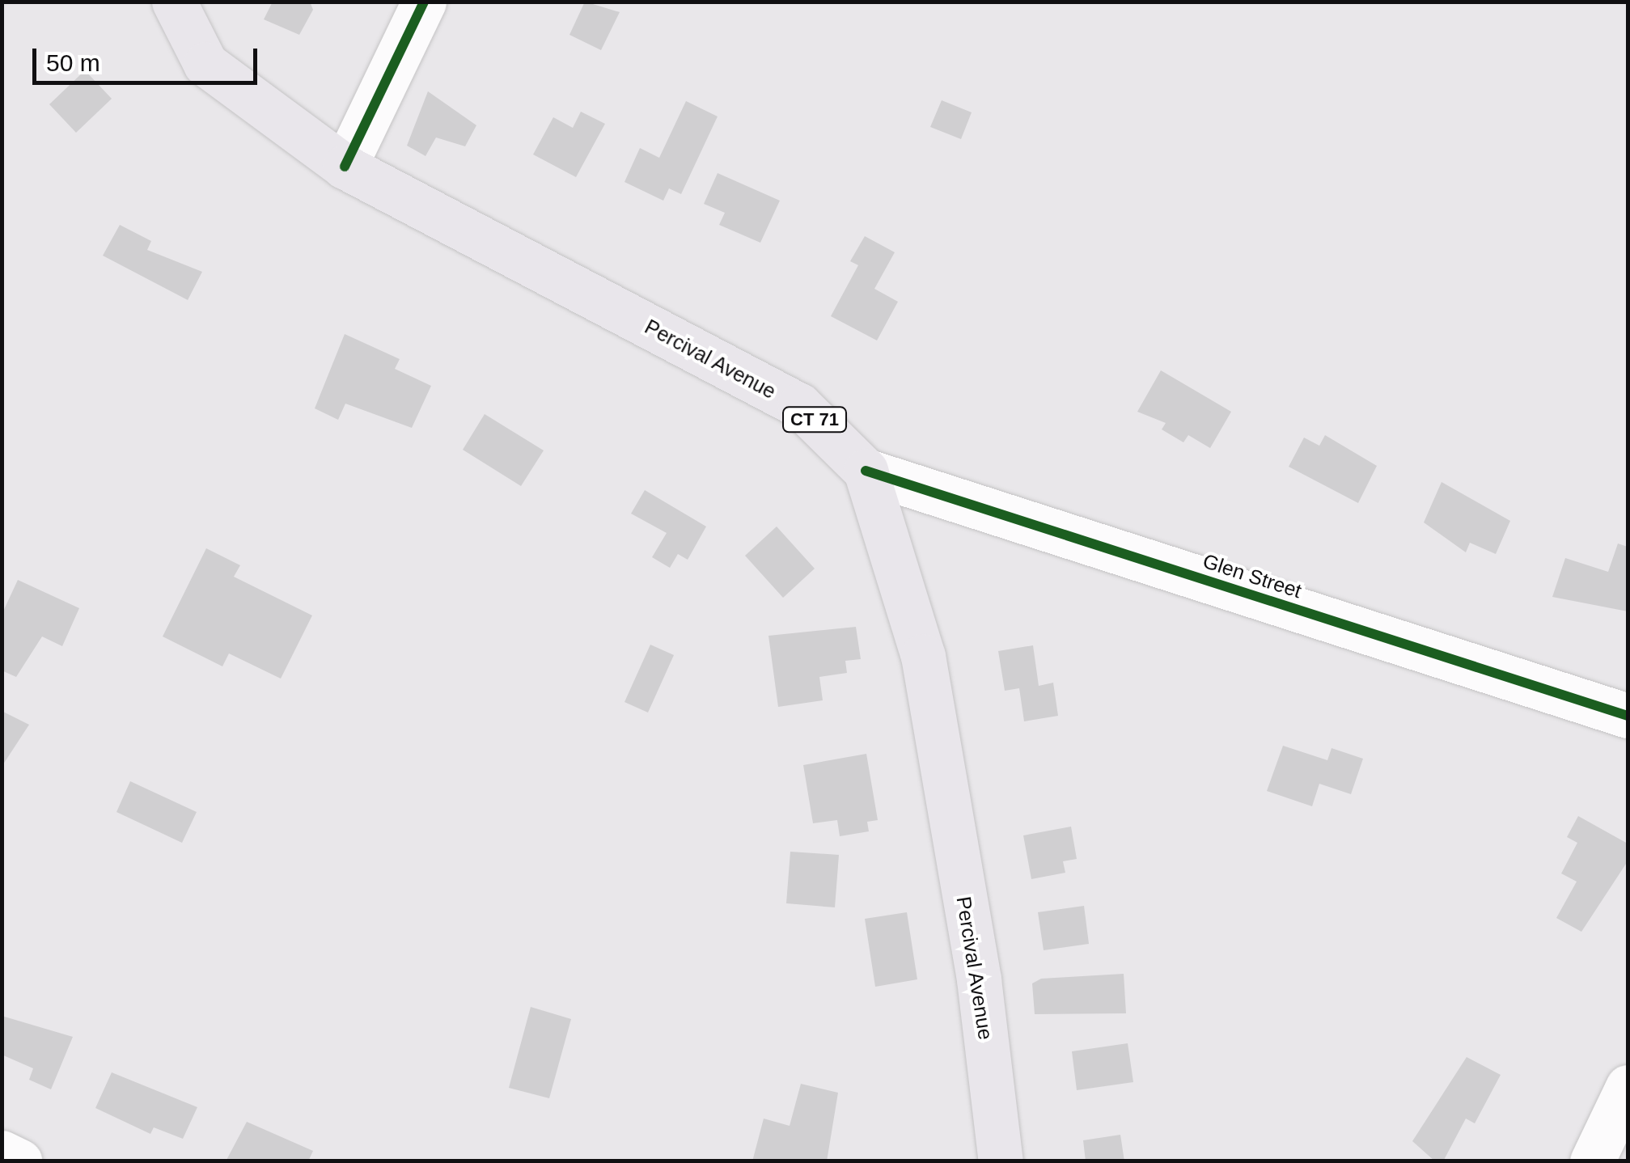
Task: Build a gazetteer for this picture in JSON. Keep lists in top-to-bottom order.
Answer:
{
  "streets": {
    "main road": ["Percival Avenue", "CT 71"],
    "street": ["Glen Street"]
  },
  "crossings": [
    ["Percival Avenue", "Glen Street"]
  ],
  "scale_bar": "50 m"
}
